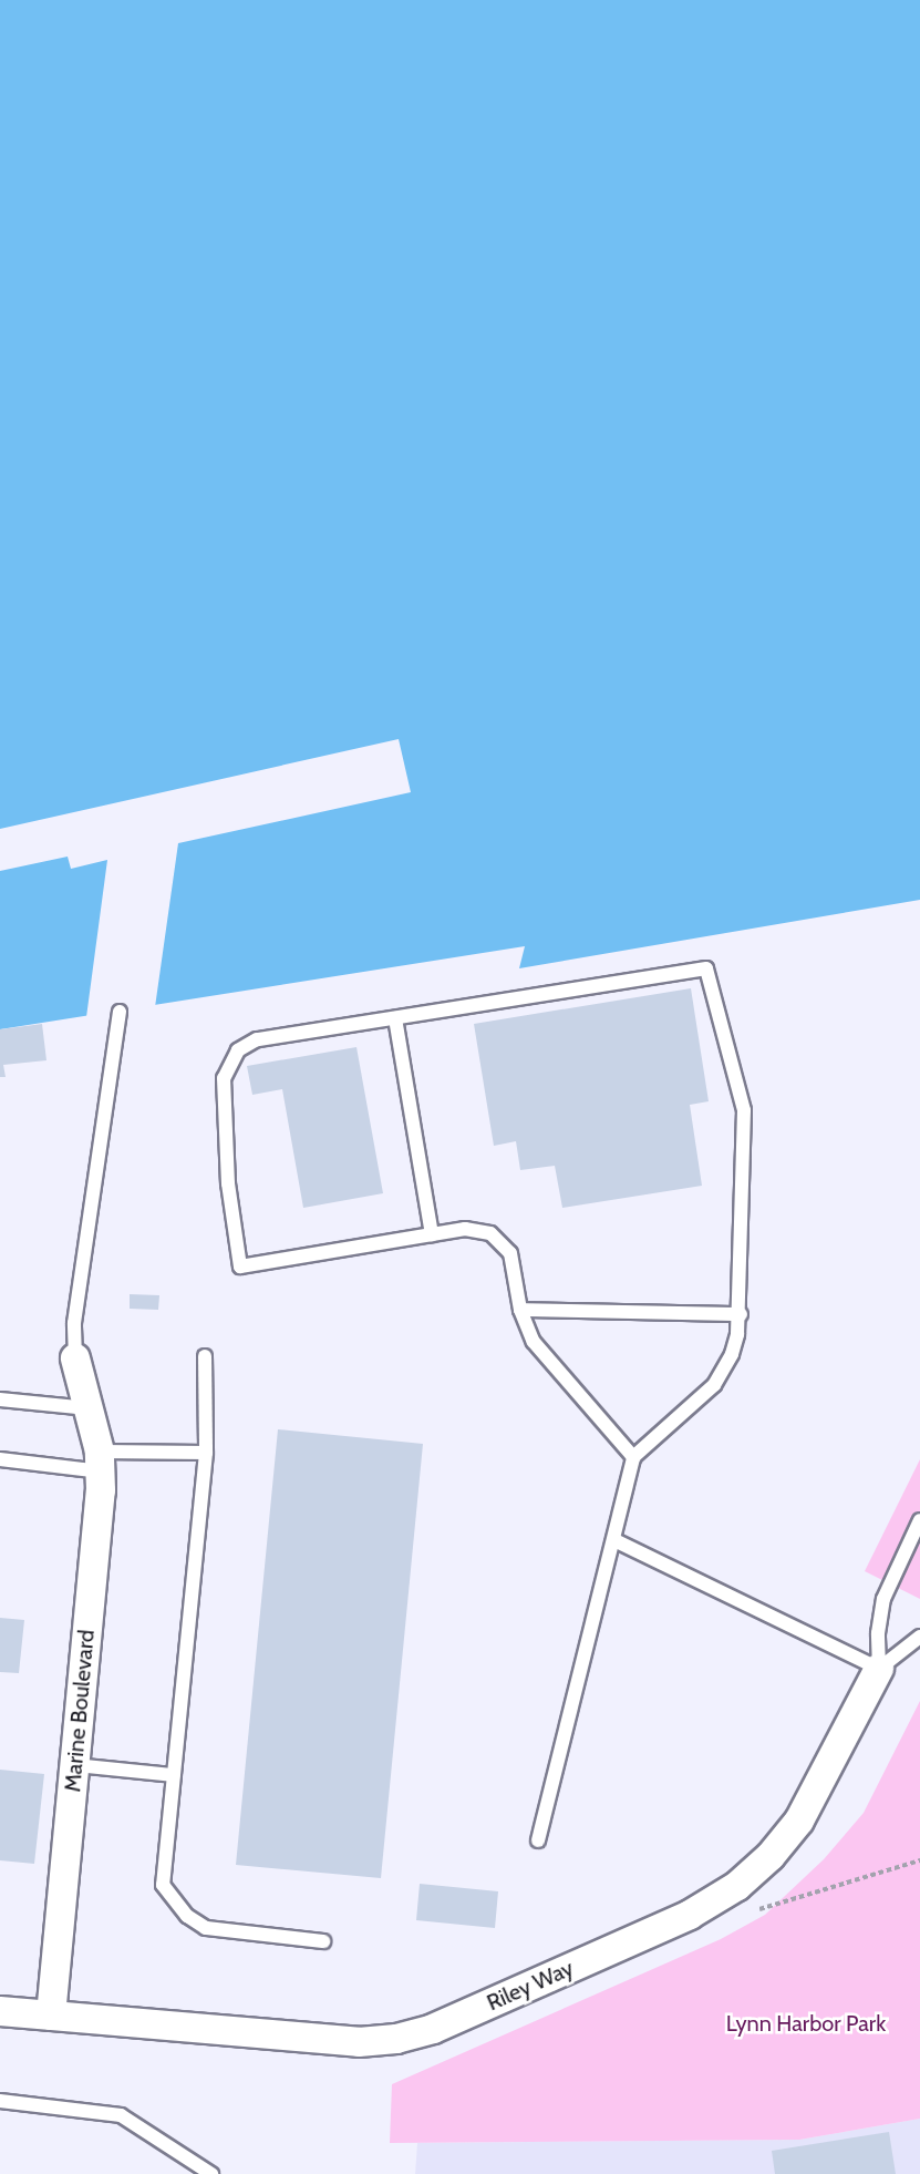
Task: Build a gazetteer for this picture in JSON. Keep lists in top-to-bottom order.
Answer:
{
  "streets": {
    "street": ["Marine Boulevard", "Riley Way"]
  },
  "crossings": [
    ["Marine Boulevard", "Riley Way"]
  ],
  "parks": ["Lynn Harbor Park"]
}
